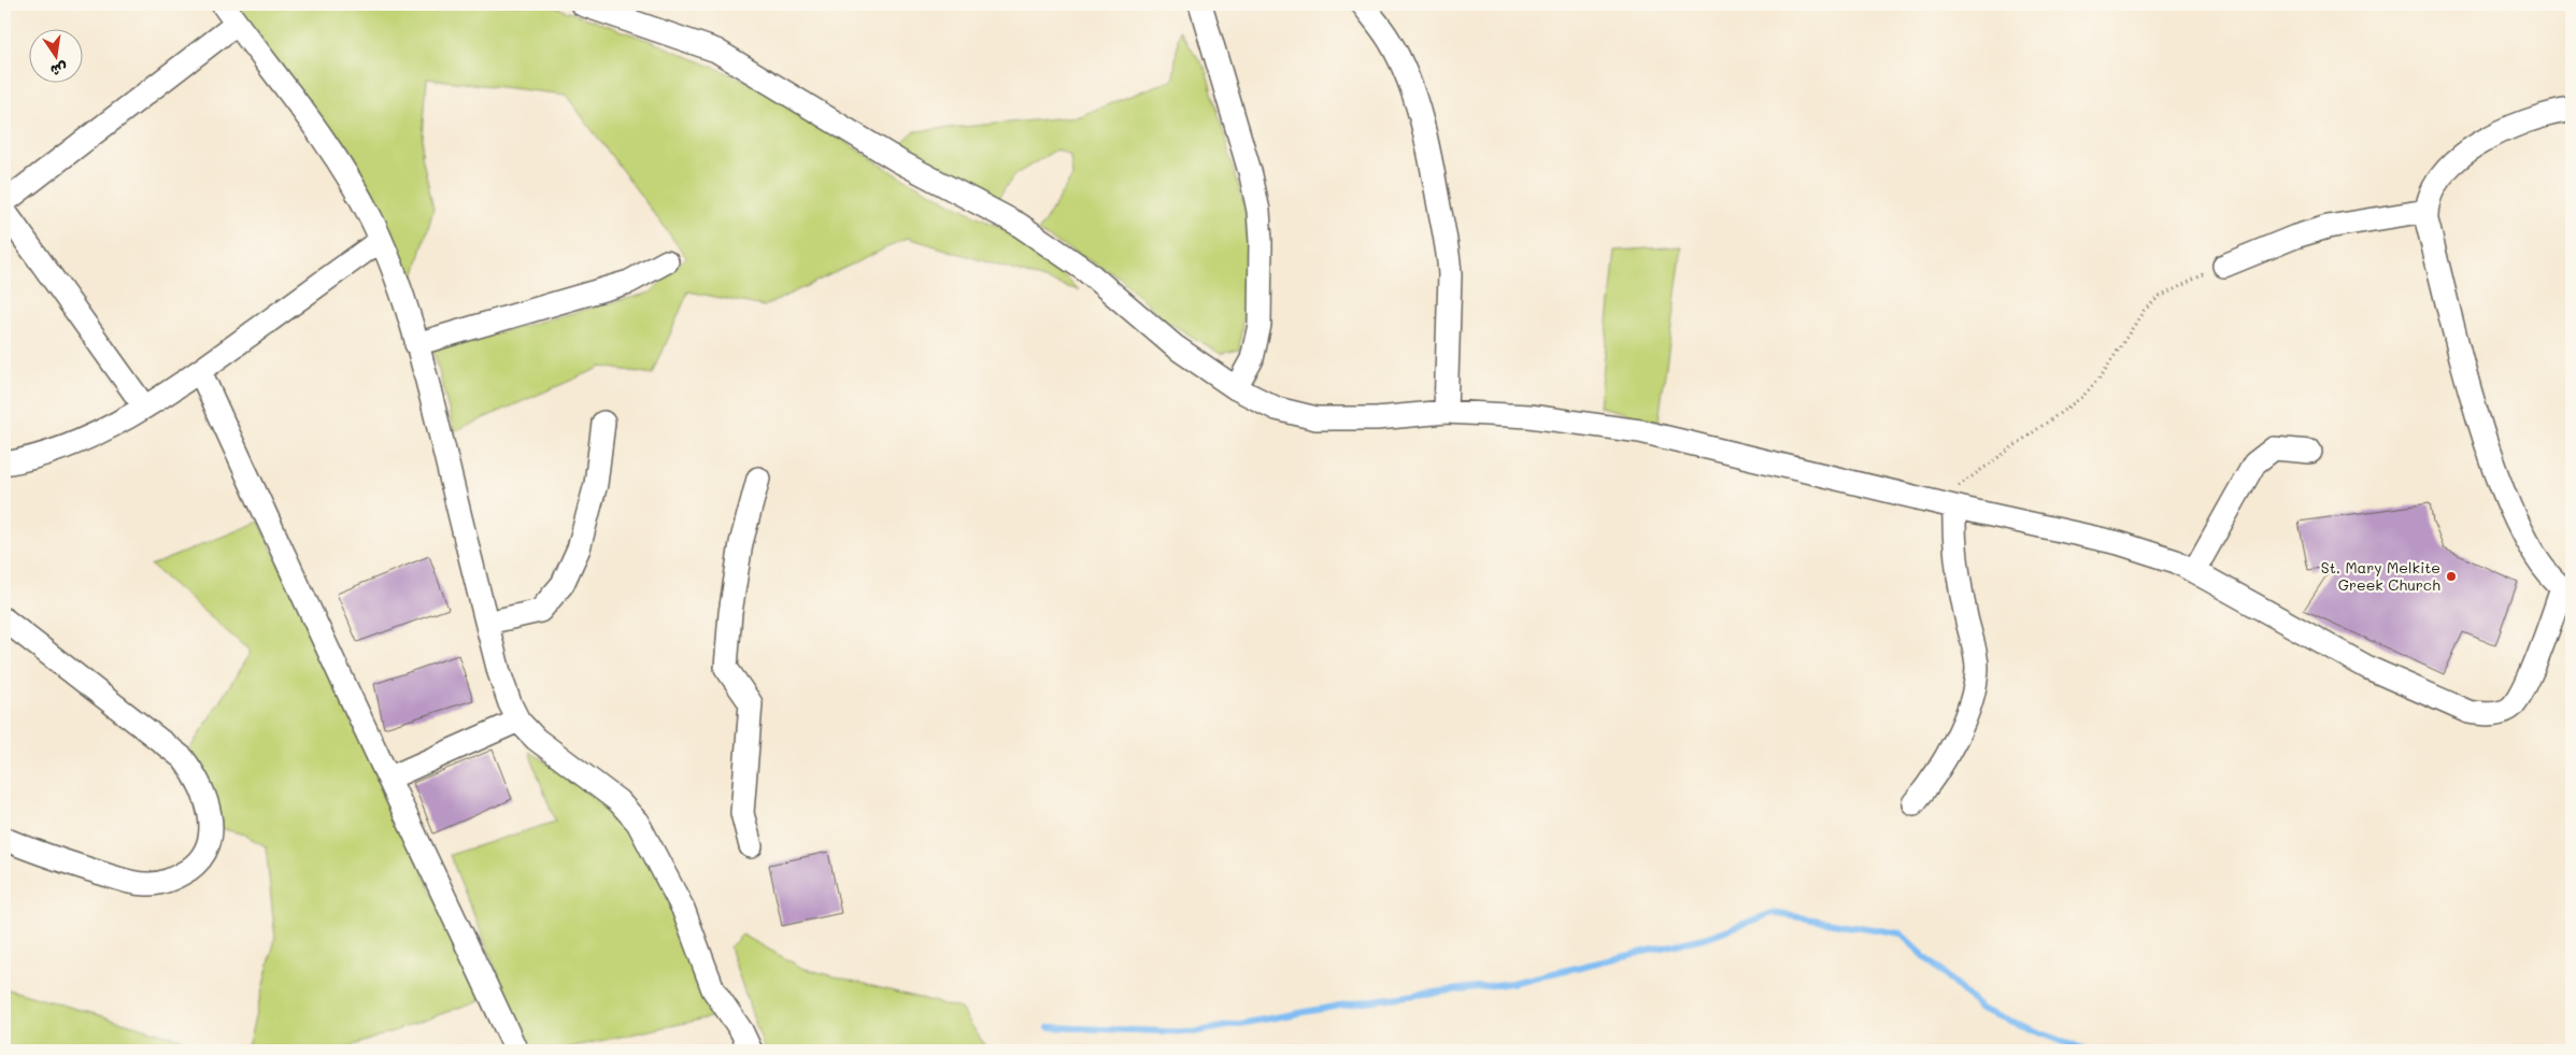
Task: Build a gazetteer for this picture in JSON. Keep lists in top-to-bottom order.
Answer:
{
  "places": ["St. Mary Melkite Greek Church"],
  "north": "bottom"
}
